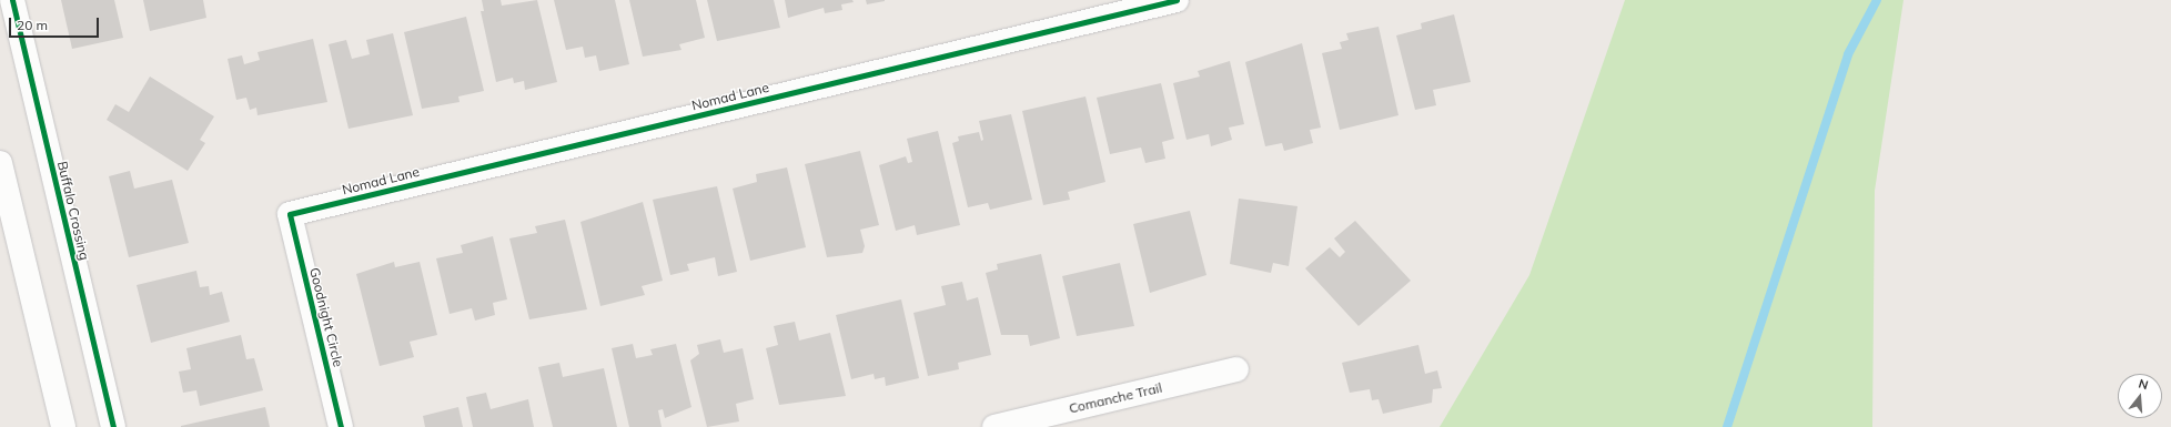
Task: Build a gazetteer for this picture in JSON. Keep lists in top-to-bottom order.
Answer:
{
  "streets": {
    "street": [
      "Nomad Lane",
      "Buffalo Crossing",
      "Goodnight Circle",
      "Comanche Trail"
    ]
  },
  "crossings": [
    ["Nomad Lane", "Goodnight Circle"]
  ],
  "scale_bar": "20 m",
  "north": "top"
}
